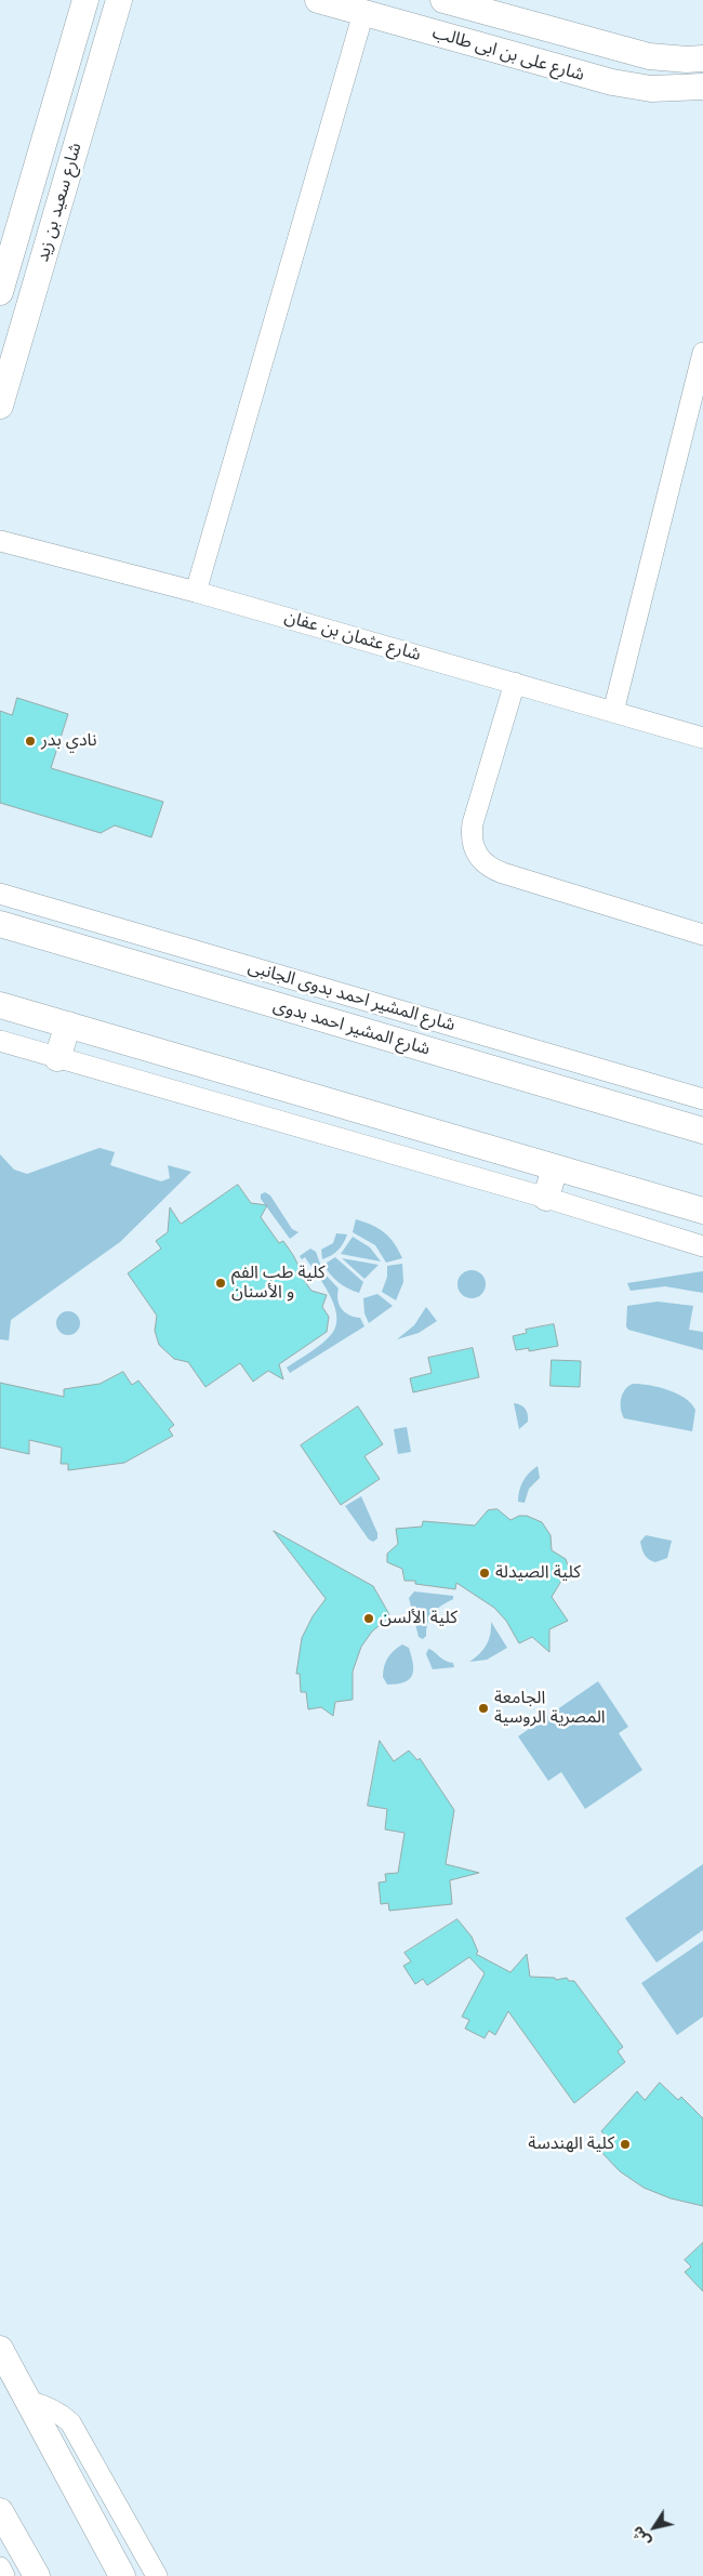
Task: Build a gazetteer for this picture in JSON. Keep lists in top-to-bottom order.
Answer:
{
  "streets": {
    "street": [
      "شارع على بن ابى طالب",
      "شارع سعيد بن زيد",
      "شارع عثمان بن عفان",
      "شارع المشير احمد بدوى الجانبى",
      "شارع المشير احمد بدوى"
    ]
  },
  "places": [
    "نادي بدر",
    "كلية طب الفم و الأسنان",
    "كلية الصيدلة",
    "كلية الألسن",
    "الجامعة المصرية الروسية",
    "كلية الهندسة"
  ],
  "north": "bottom left"
}
